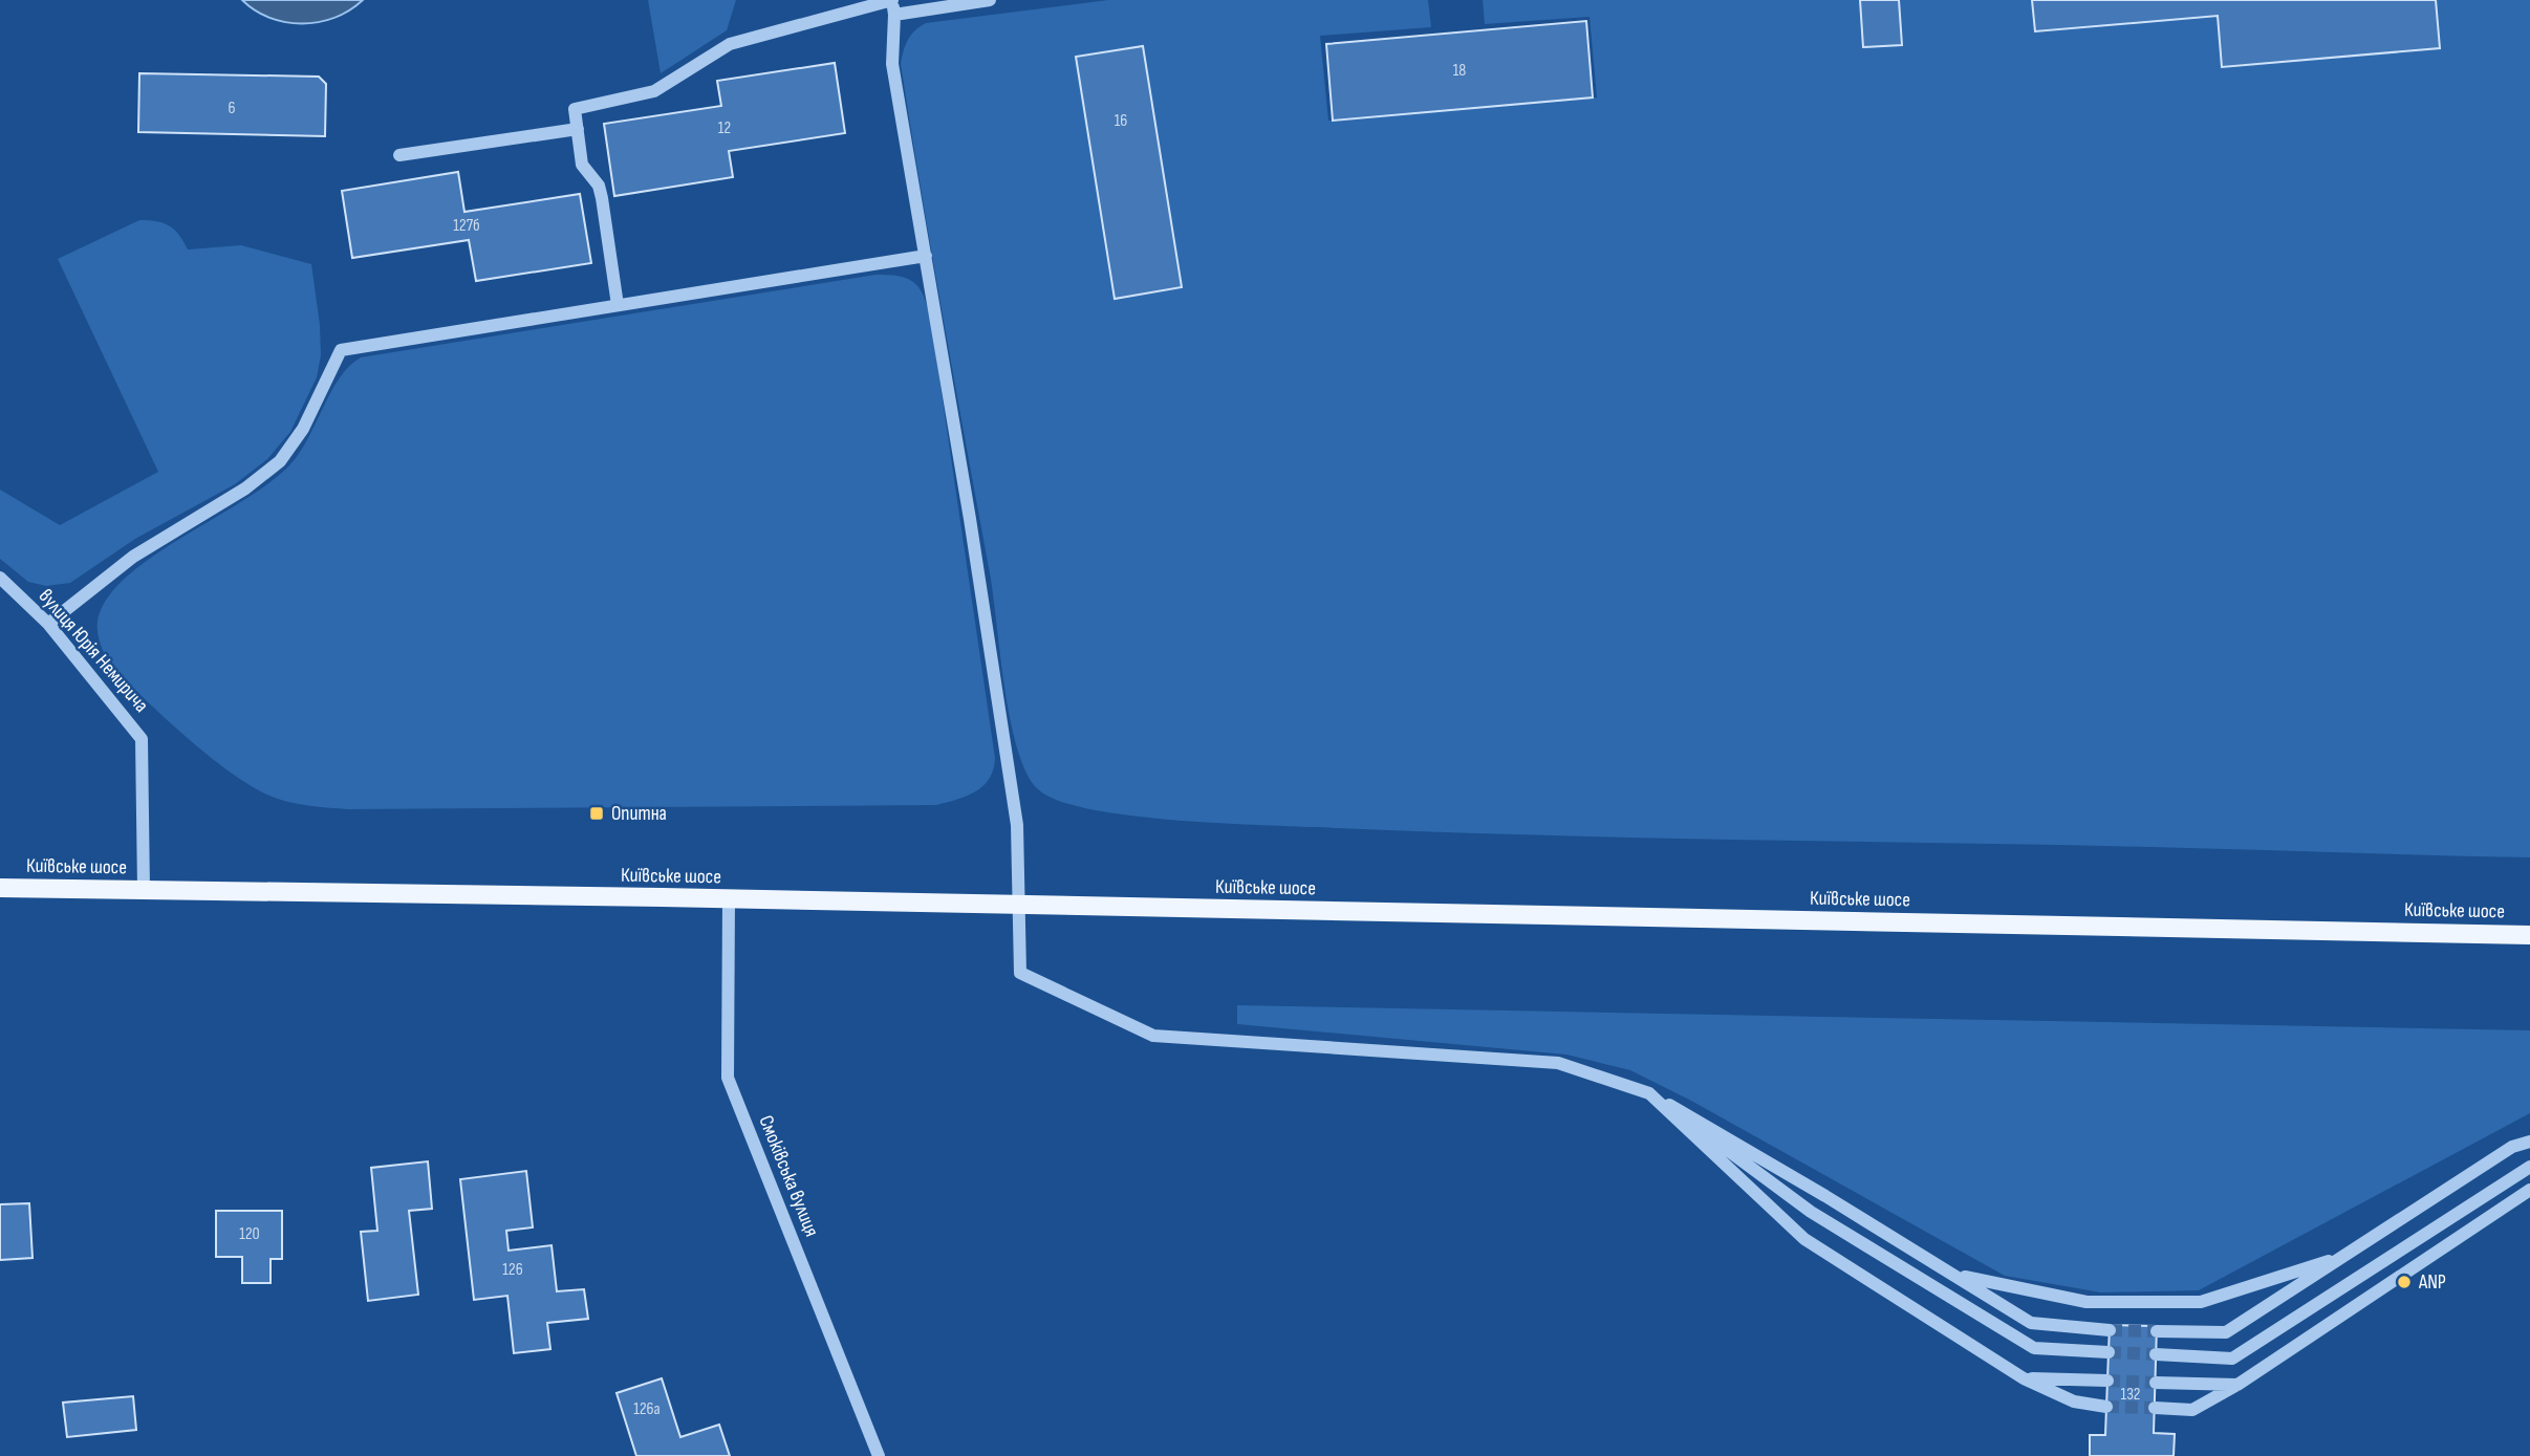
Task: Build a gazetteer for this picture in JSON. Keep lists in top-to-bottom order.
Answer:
{
  "streets": {
    "main road": ["Київське шосе"],
    "street": ["вулиця Юрія Немирича", "Смоківська вулиця"]
  },
  "crossings": [
    ["вулиця Юрія Немирича", "Київське шосе"],
    ["Київське шосе", "Смоківська вулиця"]
  ],
  "places": {
    "transit": ["Опитна"],
    "other": ["ANP"]
  },
  "house_numbers": [
    "18",
    "6",
    "16",
    "12",
    "127б",
    "120",
    "126",
    "132",
    "126а"
  ]
}
